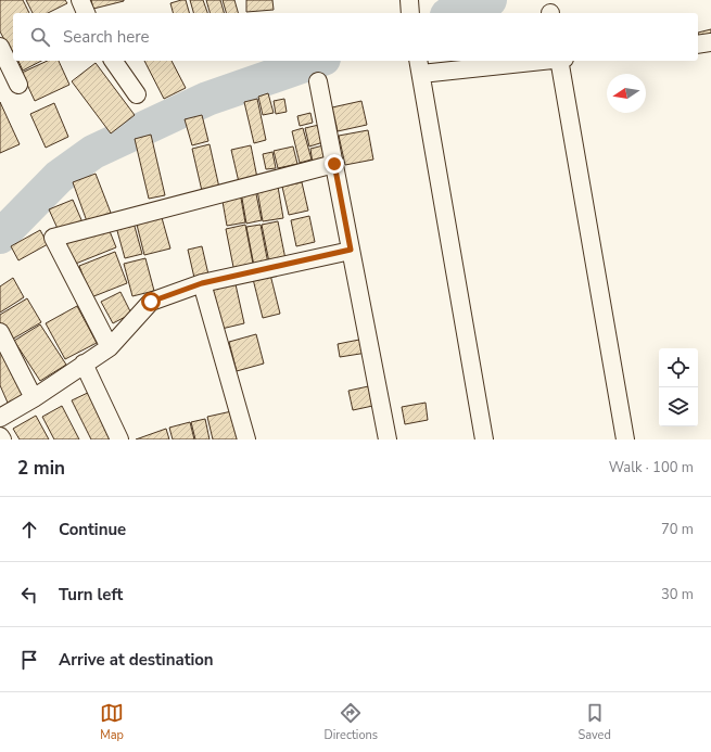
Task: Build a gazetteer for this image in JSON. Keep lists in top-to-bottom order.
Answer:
{
  "north": "left",
  "page": {
    "search": "Search here",
    "heading": ["2 min", "Walk · 100 m"],
    "list": [
      ["Continue", "70 m"],
      ["Turn left", "30 m"],
      "Arrive at destination"
    ],
    "nav": ["Map", "Directions", "Saved"]
  }
}
